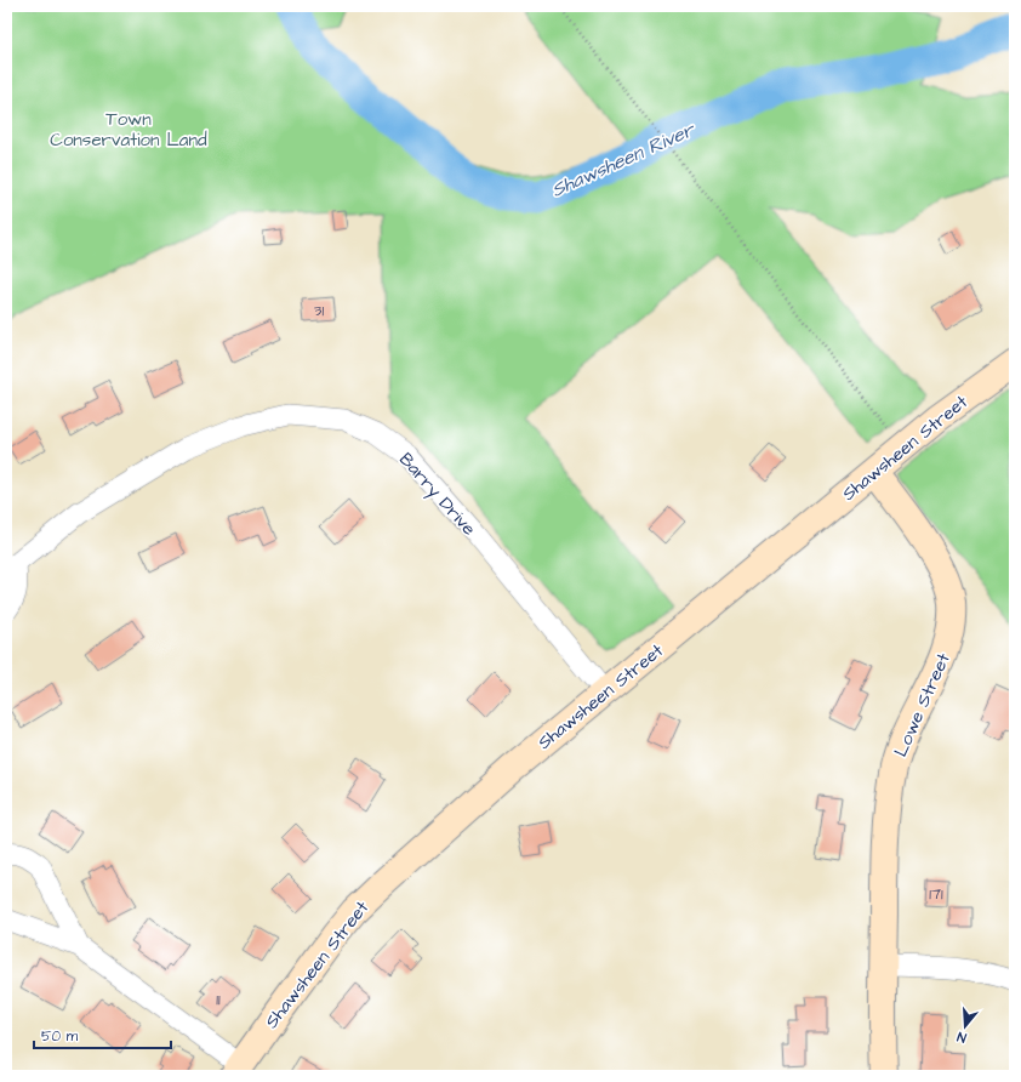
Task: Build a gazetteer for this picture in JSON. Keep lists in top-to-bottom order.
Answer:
{
  "streets": {
    "main road": ["Shawsheen Street", "Lowe Street"],
    "street": ["Barry Drive"]
  },
  "crossings": [
    ["Shawsheen Street", "Barry Drive"],
    ["Shawsheen Street", "Lowe Street"]
  ],
  "water": ["Shawsheen River"],
  "parks": ["Town Conservation Land"],
  "house_numbers": ["31", "171", "11"],
  "scale_bar": "50 m",
  "north": "bottom"
}
